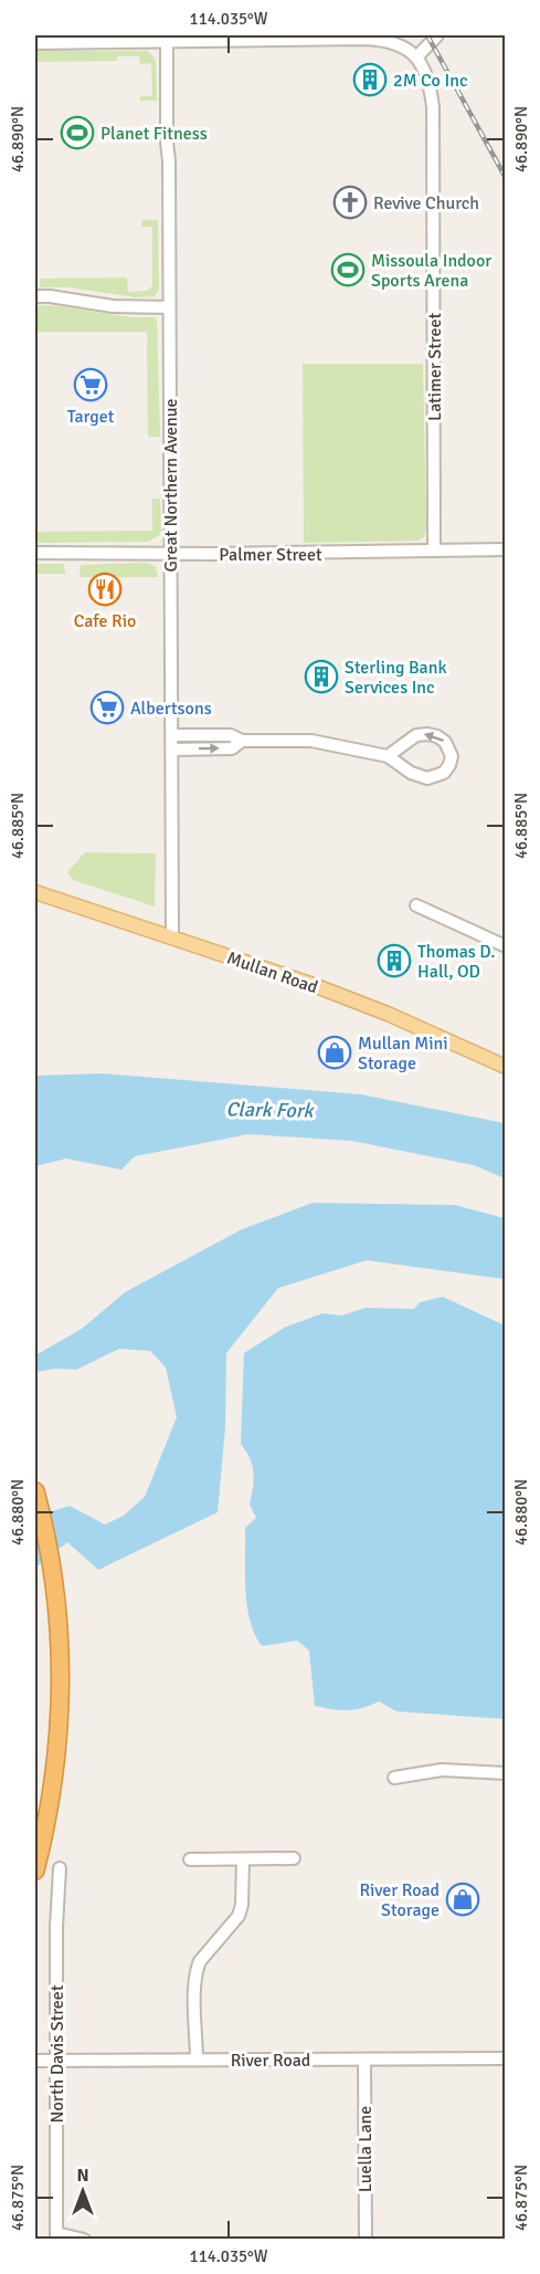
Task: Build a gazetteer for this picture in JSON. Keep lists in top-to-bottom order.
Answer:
{
  "streets": {
    "main road": ["Mullan Road"],
    "street": [
      "Latimer Street",
      "Great Northern Avenue",
      "Palmer Street",
      "North Davis Street",
      "River Road",
      "Luella Lane"
    ]
  },
  "crossings": [
    ["Latimer Street", "Palmer Street"],
    ["Great Northern Avenue", "Palmer Street"],
    ["Great Northern Avenue", "Mullan Road"],
    ["North Davis Street", "River Road"],
    ["River Road", "Luella Lane"]
  ],
  "water": ["Clark Fork"],
  "places": {
    "building": ["2M Co Inc", "Sterling Bank Services Inc", "Thomas D. Hall, OD"],
    "sports": ["Planet Fitness", "Missoula Indoor Sports Arena"],
    "church": ["Revive Church"],
    "supermarket": ["Target", "Albertsons"],
    "restaurant": ["Cafe Rio"],
    "shop": ["Mullan Mini Storage", "River Road Storage"]
  },
  "north": "top",
  "coordinates": [
    "114.035°W",
    "46.890°N",
    "46.885°N",
    "46.880°N",
    "46.875°N"
  ]
}
